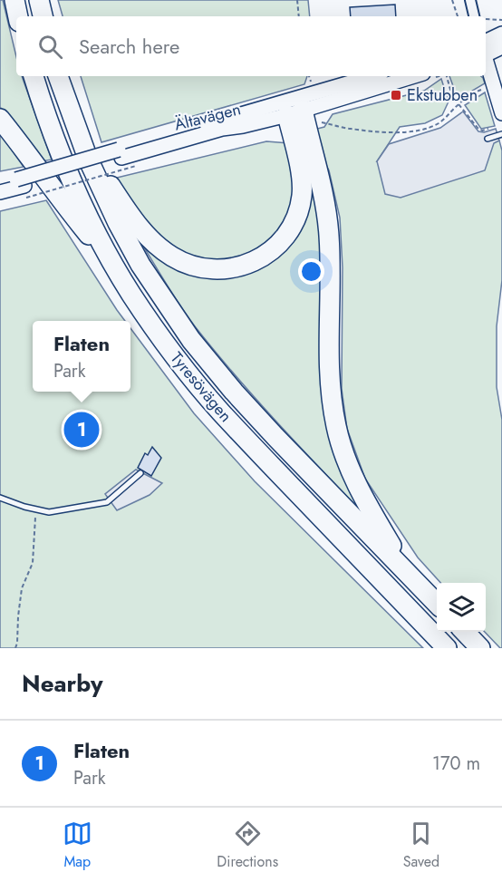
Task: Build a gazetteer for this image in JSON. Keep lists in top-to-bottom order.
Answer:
{
  "streets": {
    "highway": ["Tyresövägen"],
    "main road": ["Ältavägen"]
  },
  "places": {
    "transit": ["Ekstubben"]
  },
  "page": {
    "search": "Search here",
    "popup": ["Flaten", "Park"],
    "pins": "1",
    "heading": "Nearby",
    "list": [
      {
        "mark": "1",
        "name": "Flaten",
        "note": "Park",
        "value": "170 m"
      }
    ],
    "nav": ["Map", "Directions", "Saved"]
  }
}
